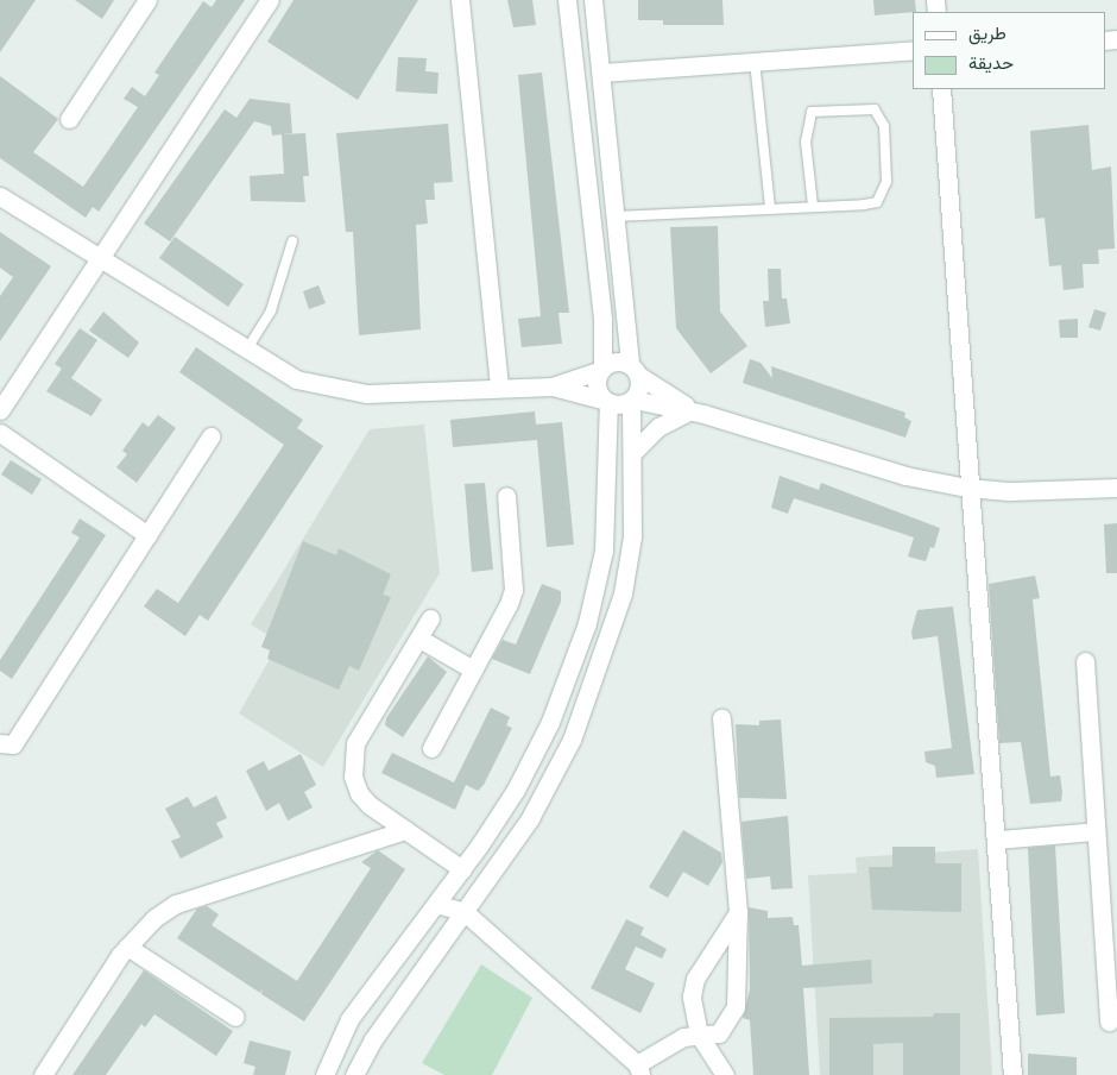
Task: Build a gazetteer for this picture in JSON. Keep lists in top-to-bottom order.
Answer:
{
  "legend": ["طريق", "حديقة"]
}
